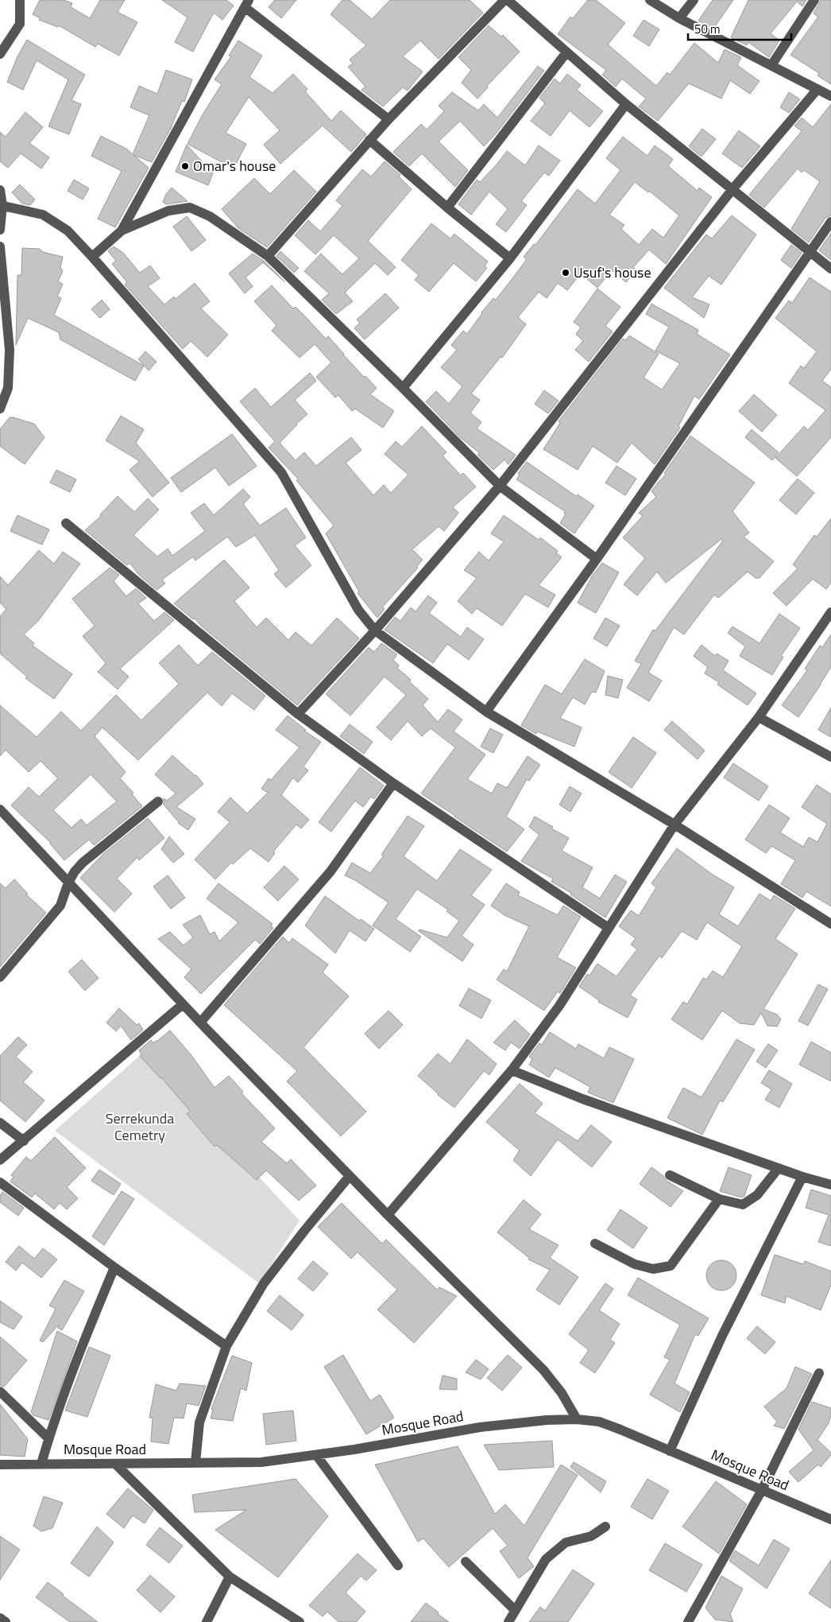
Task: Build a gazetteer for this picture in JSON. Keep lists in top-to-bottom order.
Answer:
{
  "streets": {
    "street": ["Mosque Road"]
  },
  "parks": ["Serrekunda Cemetry"],
  "places": ["Omar's house", "Usuf's house"],
  "scale_bar": "50 m"
}
